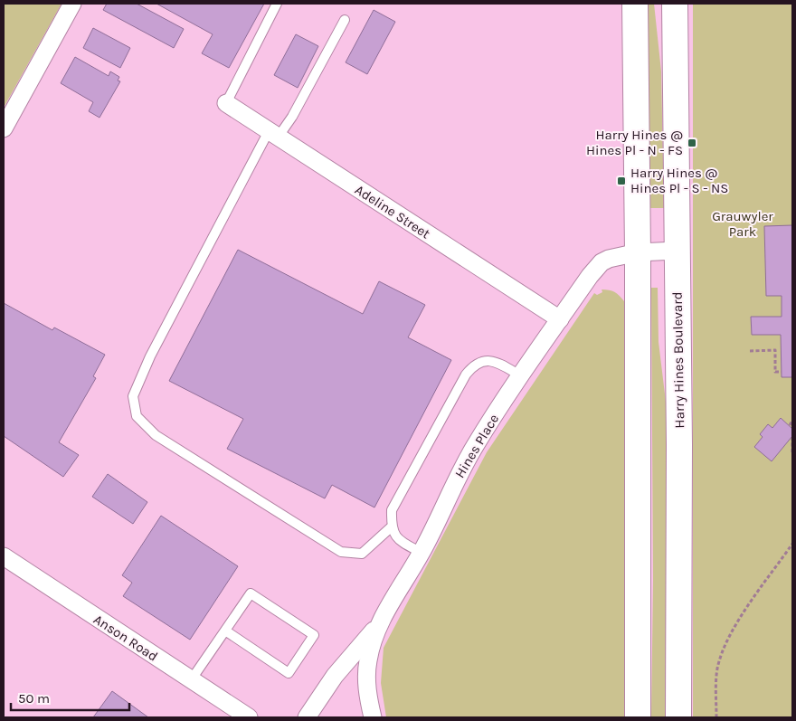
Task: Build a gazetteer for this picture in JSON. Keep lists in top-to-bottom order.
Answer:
{
  "streets": {
    "main road": ["Harry Hines Boulevard"],
    "street": ["Adeline Street", "Hines Place", "Anson Road"]
  },
  "crossings": [
    ["Adeline Street", "Hines Place"],
    ["Harry Hines Boulevard", "Hines Place"]
  ],
  "parks": ["Grauwyler Park"],
  "places": {
    "transit": ["Harry Hines @ Hines Pl - N - FS", "Harry Hines @ Hines Pl - S - NS"]
  },
  "scale_bar": "50 m"
}
